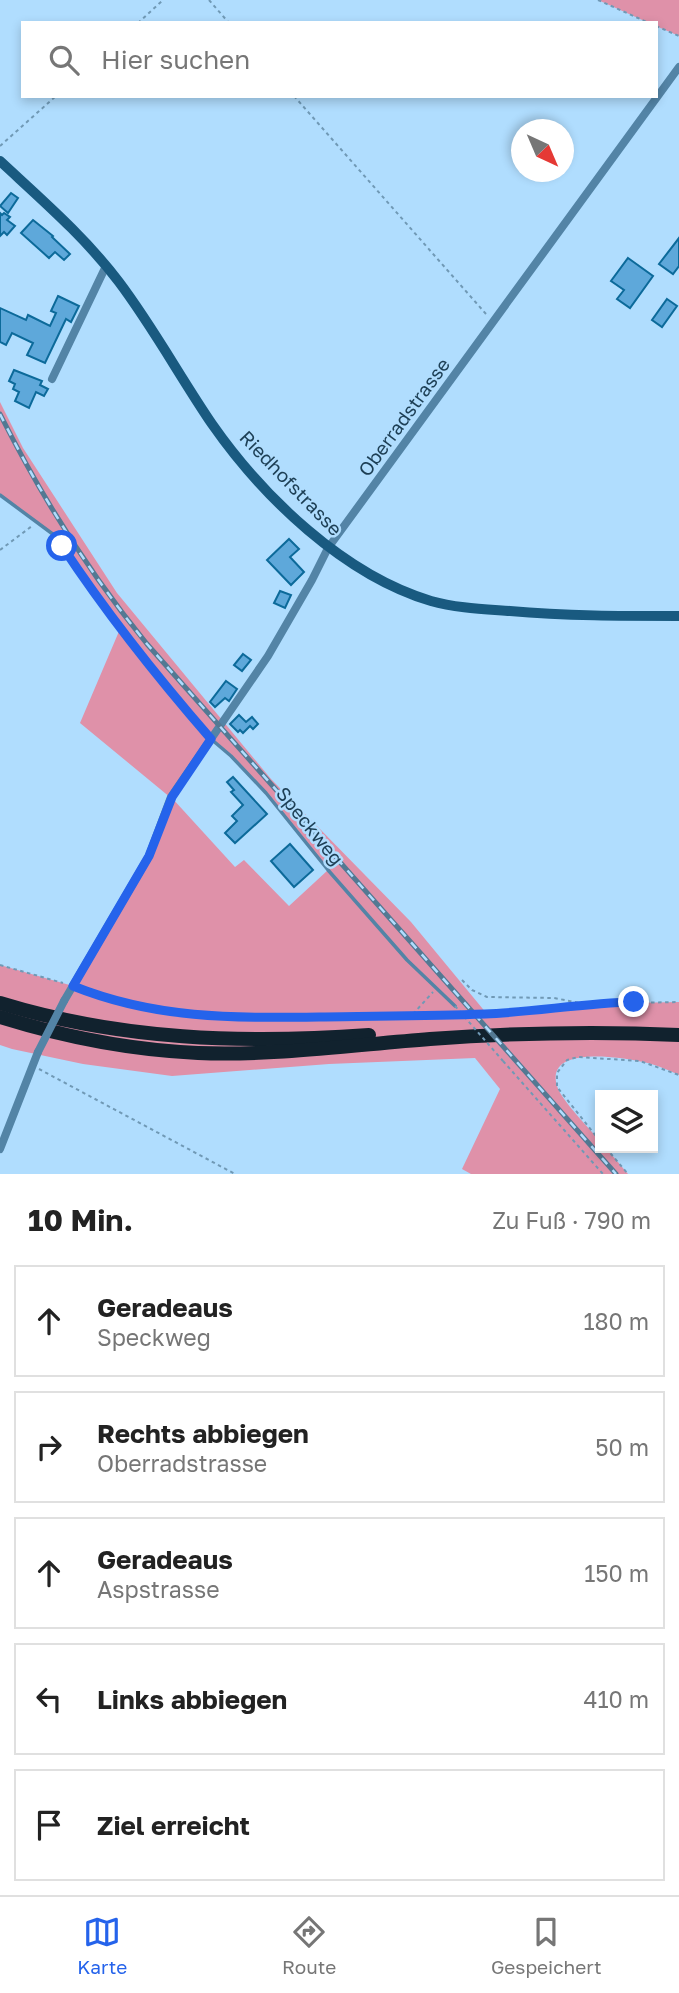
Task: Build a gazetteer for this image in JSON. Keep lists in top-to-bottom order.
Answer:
{
  "streets": {
    "street": ["Oberradstrasse", "Riedhofstrasse"],
    "lane": ["Speckweg"]
  },
  "crossings": [
    ["Oberradstrasse", "Riedhofstrasse"],
    ["Oberradstrasse", "Speckweg"]
  ],
  "north": "bottom right",
  "page": {
    "search": "Hier suchen",
    "heading": ["10 Min.", "Zu Fuß · 790 m"],
    "list": [
      ["Geradeaus", "Speckweg", "180 m"],
      ["Rechts abbiegen", "Oberradstrasse", "50 m"],
      ["Geradeaus", "Aspstrasse", "150 m"],
      ["Links abbiegen", "410 m"],
      "Ziel erreicht"
    ],
    "nav": ["Karte", "Route", "Gespeichert"]
  }
}
